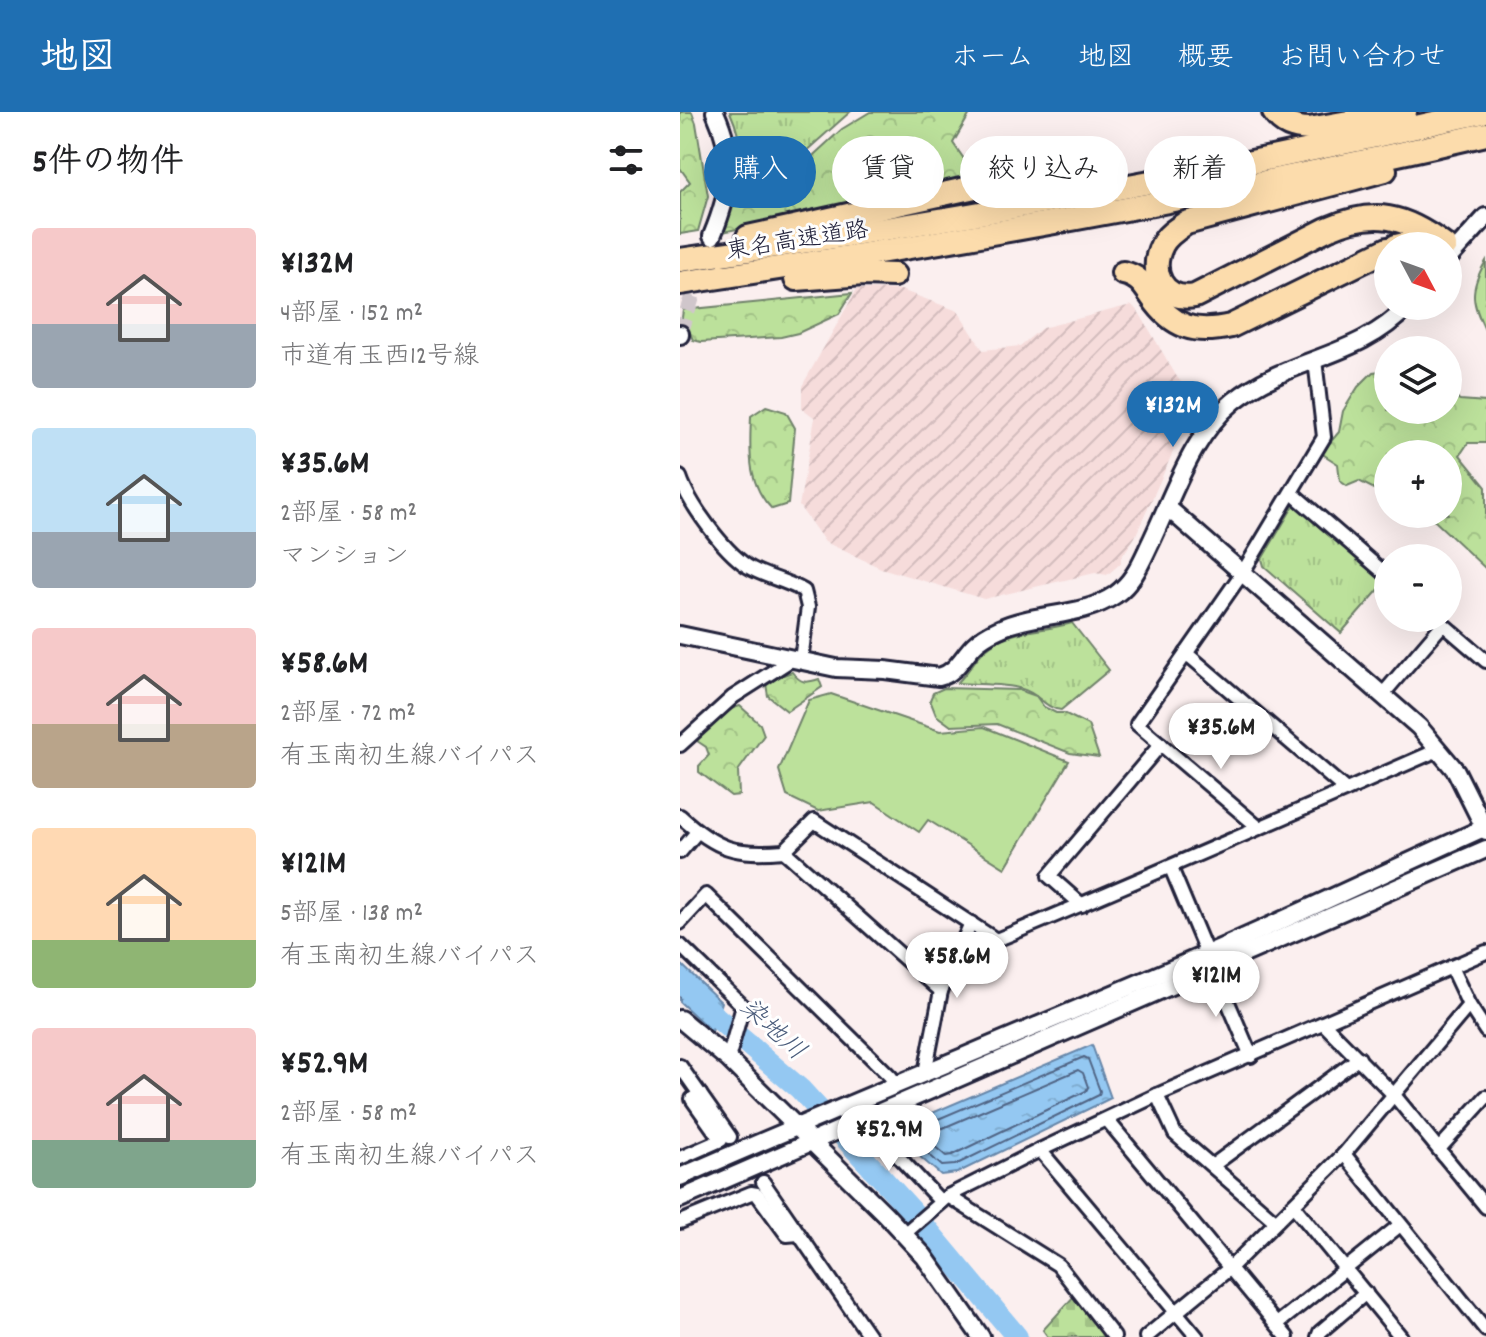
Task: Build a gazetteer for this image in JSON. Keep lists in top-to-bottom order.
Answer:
{
  "streets": {
    "highway": ["東名高速道路"]
  },
  "water": ["染地川"],
  "north": "bottom right",
  "page": {
    "header": "地図",
    "nav": [
      "ホーム",
      "地図",
      "概要",
      "お問い合わせ"
    ],
    "heading": "5件の物件",
    "chip": [
      "購入",
      "賃貸",
      "絞り込み",
      "新着"
    ],
    "list": [
      {
        "name": "¥132M",
        "note": "4部屋 · 152 m² · 市道有玉西12号線"
      },
      {
        "name": "¥35.6M",
        "note": "2部屋 · 58 m² · マンション"
      },
      {
        "name": "¥58.6M",
        "note": "2部屋 · 72 m² · 有玉南初生線バイパス"
      },
      {
        "name": "¥121M",
        "note": "5部屋 · 138 m² · 有玉南初生線バイパス"
      },
      {
        "name": "¥52.9M",
        "note": "2部屋 · 58 m² · 有玉南初生線バイパス"
      }
    ],
    "map_buttons": ["+", "−"],
    "price": [
      "¥132M",
      "¥35.6M",
      "¥58.6M",
      "¥121M",
      "¥52.9M"
    ]
  }
}
